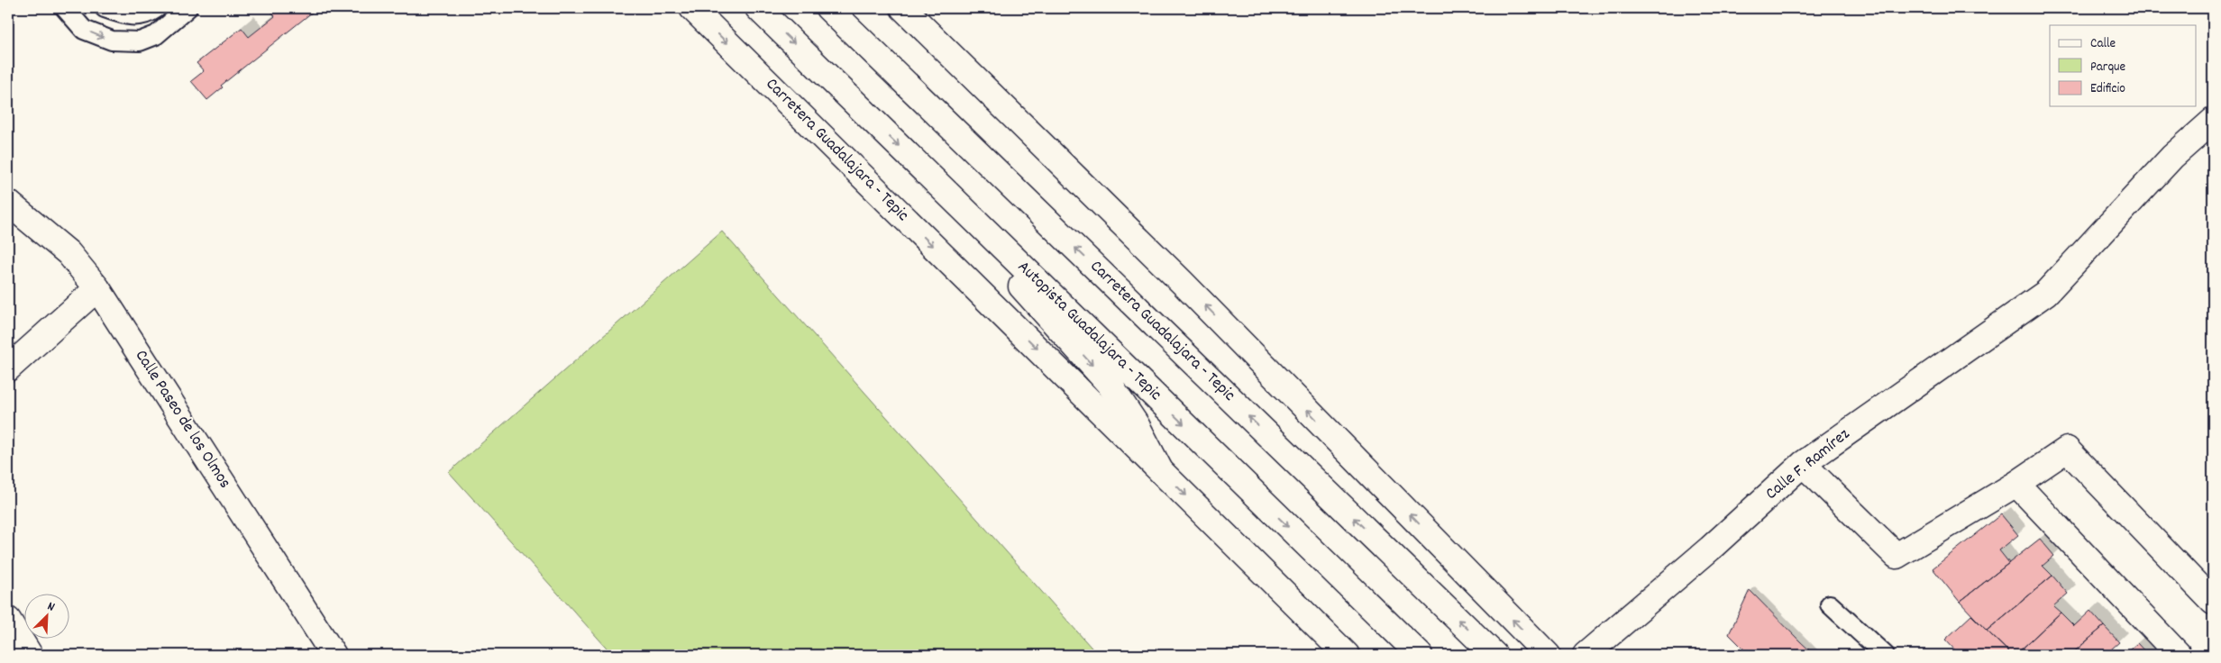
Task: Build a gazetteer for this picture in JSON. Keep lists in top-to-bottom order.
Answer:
{
  "streets": {
    "main road": [
      "Carretera Guadalajara - Tepic",
      "Autopista Guadalajara - Tepic",
      "Calle Paseo de los Olmos",
      "Calle F. Ramírez"
    ]
  },
  "legend": ["Calle", "Parque", "Edificio"],
  "north": "top right"
}
